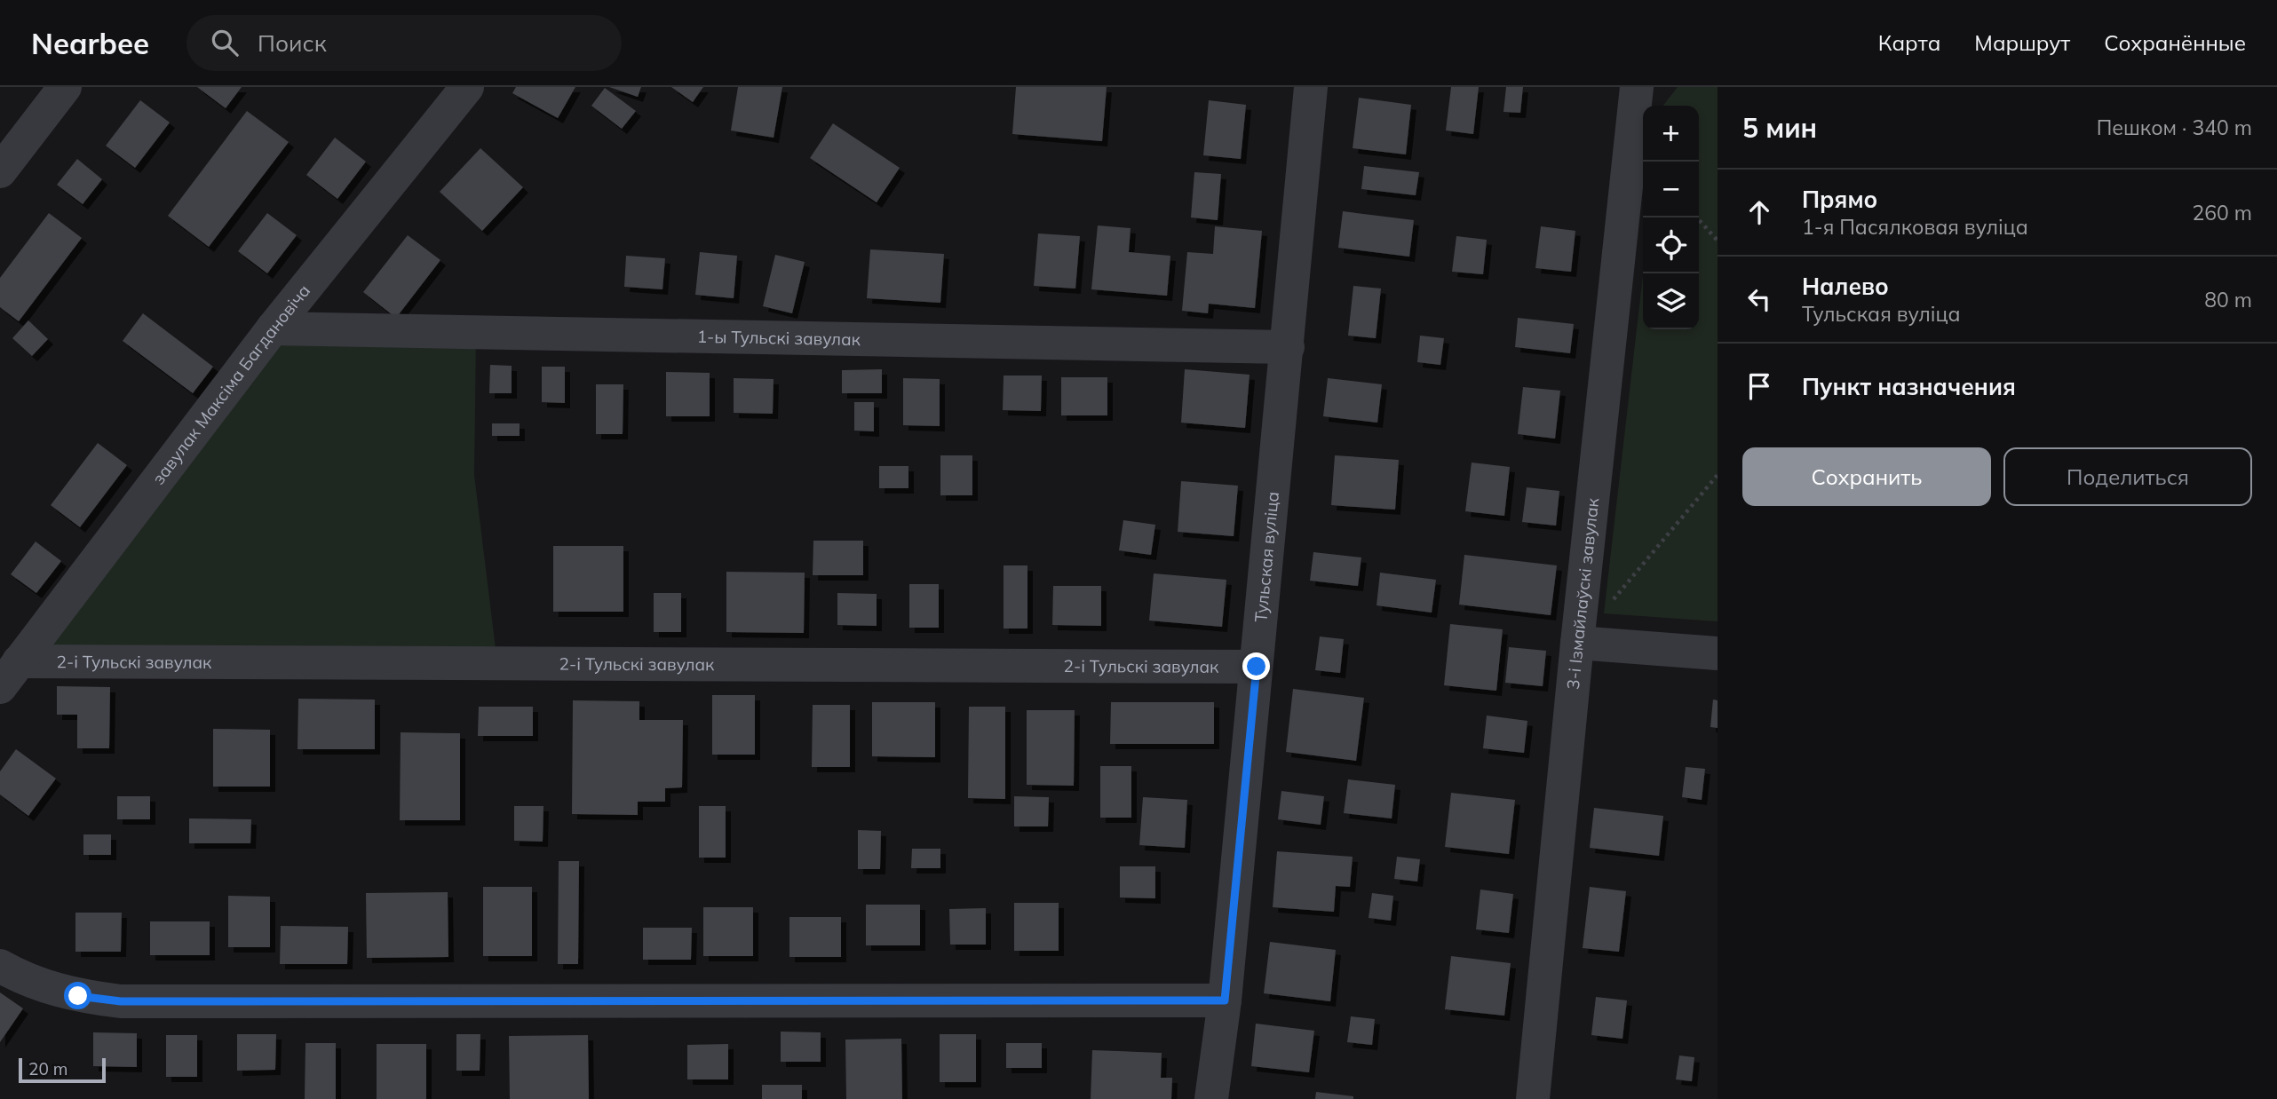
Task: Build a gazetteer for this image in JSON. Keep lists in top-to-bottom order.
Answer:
{
  "streets": {
    "street": [
      "1-ы Тульскі завулак",
      "завулак Максіма Багдановіча",
      "Тульская вуліца",
      "3-і Ізмайлаўскі завулак",
      "2-і Тульскі завулак"
    ]
  },
  "crossings": [
    ["1-ы Тульскі завулак", "завулак Максіма Багдановіча"],
    ["1-ы Тульскі завулак", "Тульская вуліца"],
    ["завулак Максіма Багдановіча", "2-і Тульскі завулак"],
    ["Тульская вуліца", "2-і Тульскі завулак"]
  ],
  "scale_bar": "20 m",
  "page": {
    "header": "Nearbee",
    "search": "Поиск",
    "nav": ["Карта", "Маршрут", "Сохранённые"],
    "heading": ["5 мин", "Пешком · 340 m"],
    "map_buttons": ["+", "−"],
    "list": [
      ["Прямо", "1-я Пасялковая вуліца", "260 m"],
      ["Налево", "Тульская вуліца", "80 m"],
      "Пункт назначения"
    ],
    "buttons": ["Сохранить", "Поделиться"],
    "scale": "20 m"
  }
}
